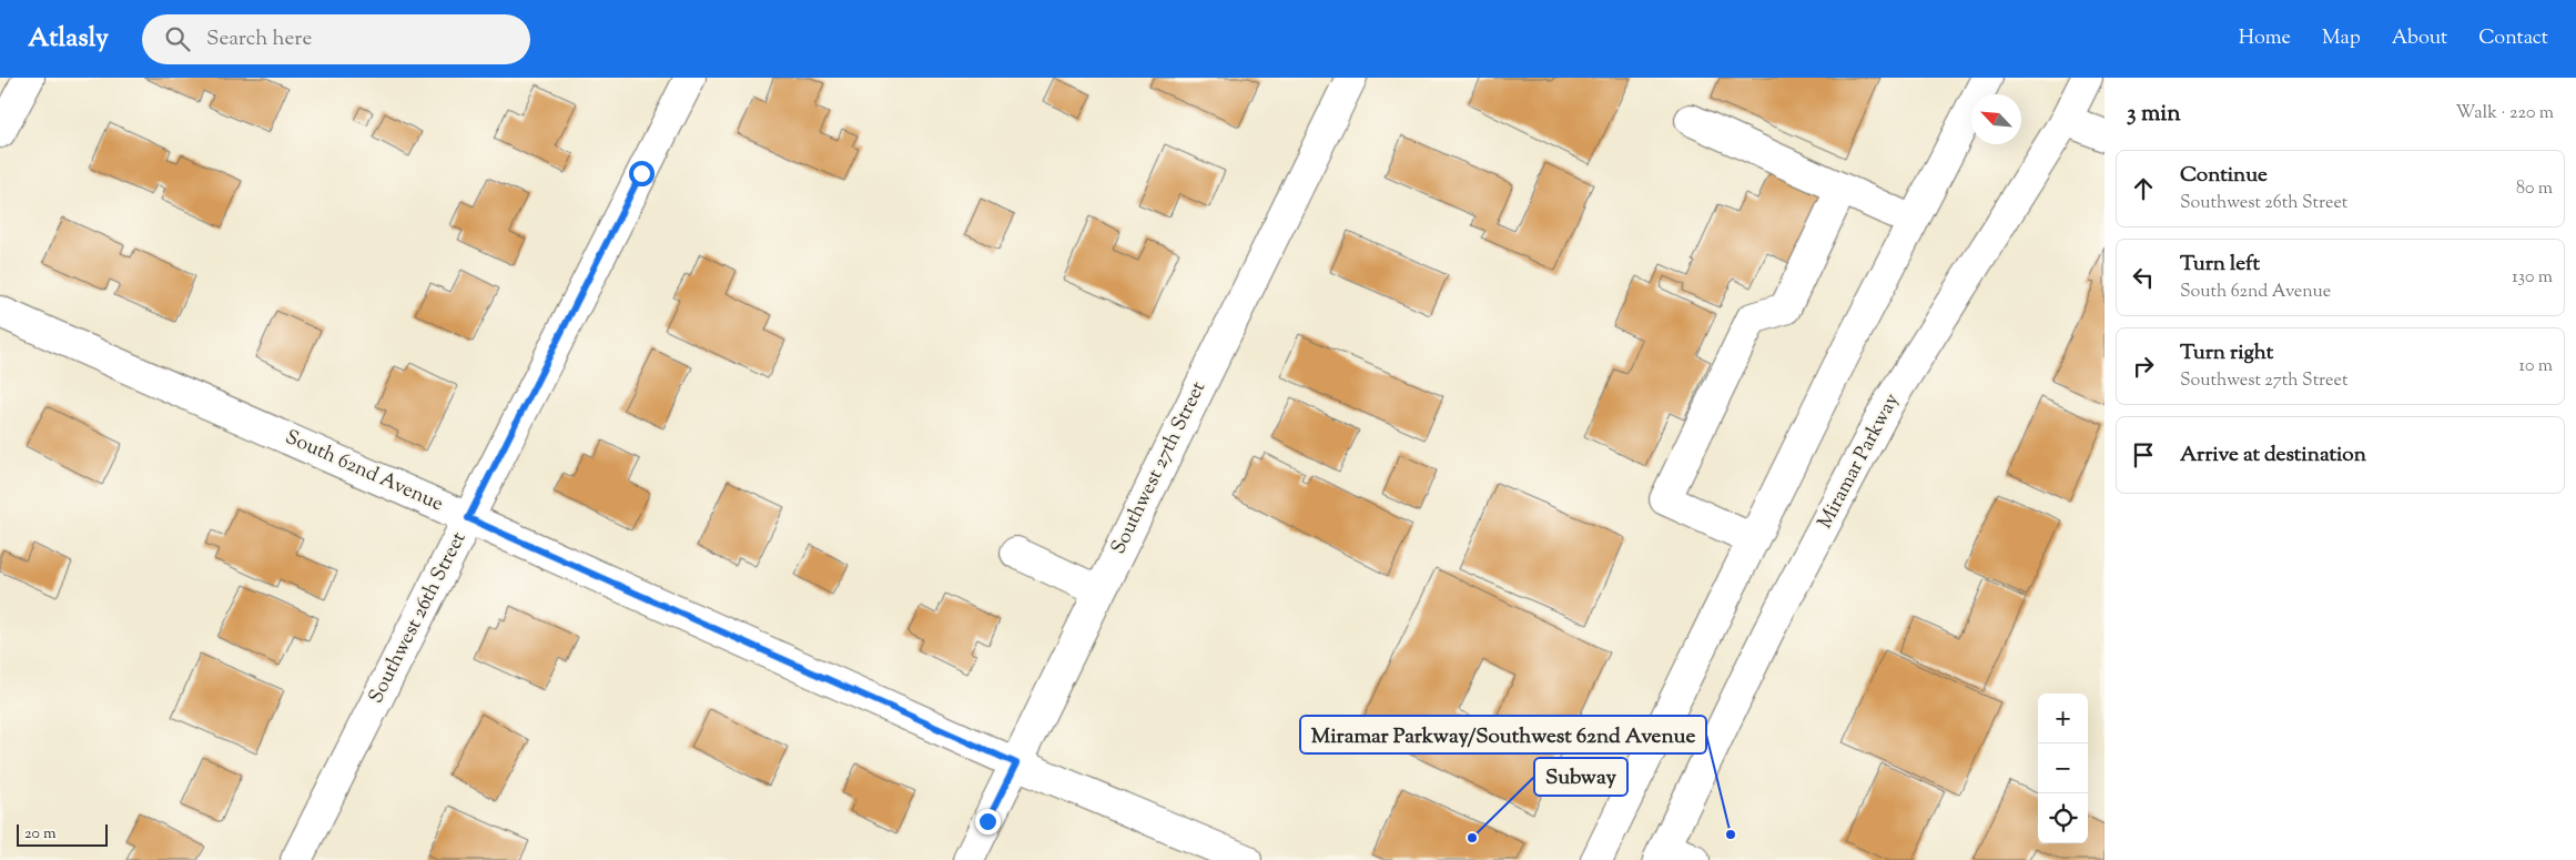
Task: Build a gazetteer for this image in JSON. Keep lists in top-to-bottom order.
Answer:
{
  "streets": {
    "street": [
      "Miramar Parkway",
      "Southwest 27th Street",
      "South 62nd Avenue",
      "Southwest 26th Street"
    ]
  },
  "crossings": [
    ["Southwest 27th Street", "South 62nd Avenue"],
    ["South 62nd Avenue", "Southwest 26th Street"]
  ],
  "places": ["Miramar Parkway/Southwest 62nd Avenue", "Subway"],
  "scale_bar": "20 m",
  "north": "top left",
  "page": {
    "header": "Atlasly",
    "search": "Search here",
    "nav": [
      "Home",
      "Map",
      "About",
      "Contact"
    ],
    "heading": ["3 min", "Walk · 220 m"],
    "list": [
      ["Continue", "Southwest 26th Street", "80 m"],
      ["Turn left", "South 62nd Avenue", "130 m"],
      ["Turn right", "Southwest 27th Street", "10 m"],
      "Arrive at destination"
    ],
    "map_buttons": ["+", "−"],
    "scale": "20 m"
  }
}
